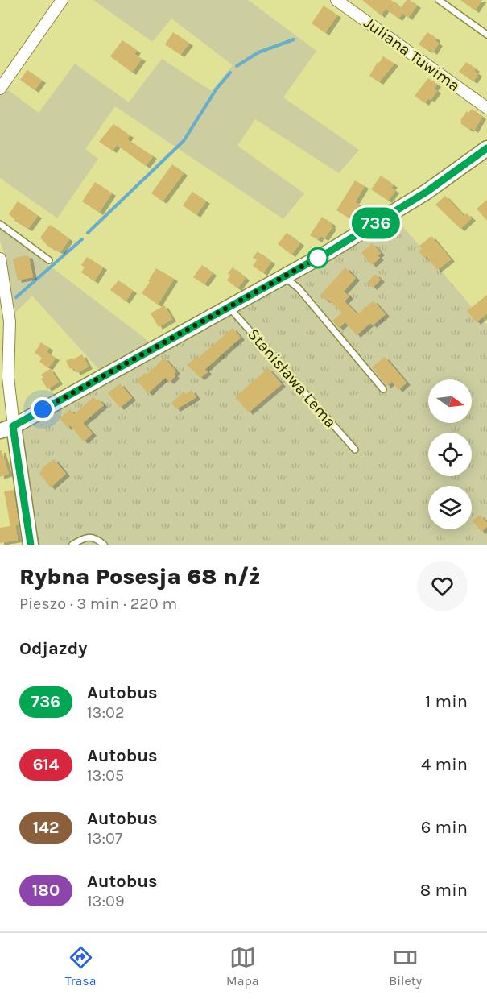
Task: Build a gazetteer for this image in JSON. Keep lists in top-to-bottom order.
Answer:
{
  "streets": {
    "street": ["Juliana Tuwima"],
    "lane": ["Stanisława Lema"]
  },
  "lines": ["bus line 736"],
  "north": "right",
  "page": {
    "on_map": "736",
    "heading": [
      ["Rybna Posesja 68 n/ż", "Pieszo · 3 min · 220 m"],
      "Odjazdy"
    ],
    "list": [
      {
        "mark": "736",
        "name": "Autobus",
        "note": "13:02",
        "value": "1 min"
      },
      {
        "mark": "614",
        "name": "Autobus",
        "note": "13:05",
        "value": "4 min"
      },
      {
        "mark": "142",
        "name": "Autobus",
        "note": "13:07",
        "value": "6 min"
      },
      {
        "mark": "180",
        "name": "Autobus",
        "note": "13:09",
        "value": "8 min"
      }
    ],
    "tabs": ["Trasa", "Mapa", "Bilety"]
  }
}
